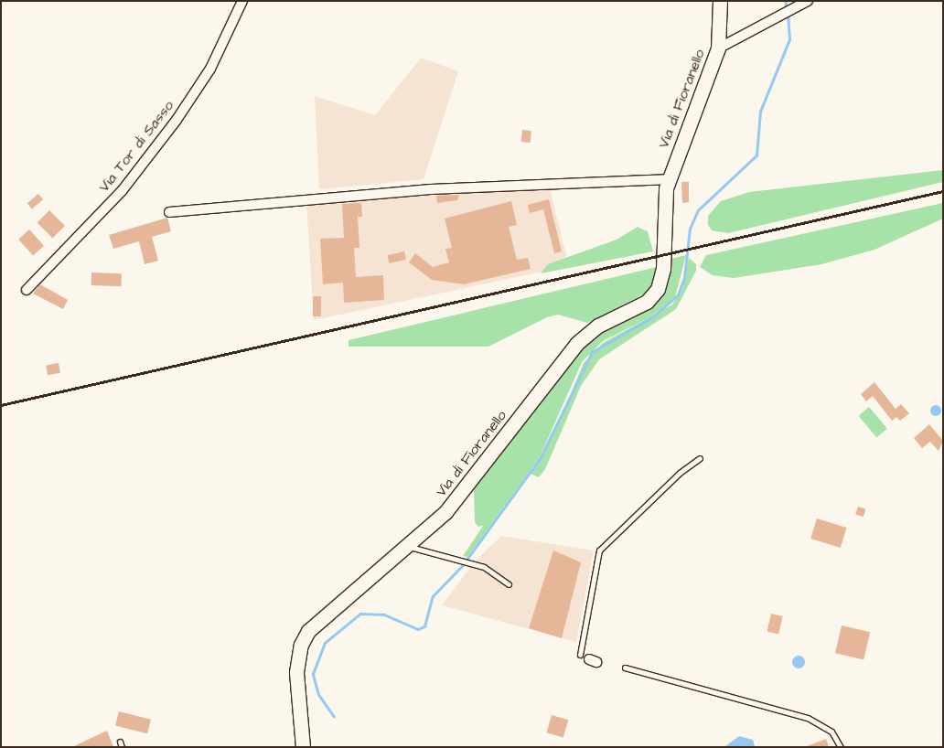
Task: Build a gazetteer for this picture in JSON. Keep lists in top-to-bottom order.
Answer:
{
  "streets": {
    "street": ["Via di Fioranello", "Via Tor di Sasso"]
  }
}
